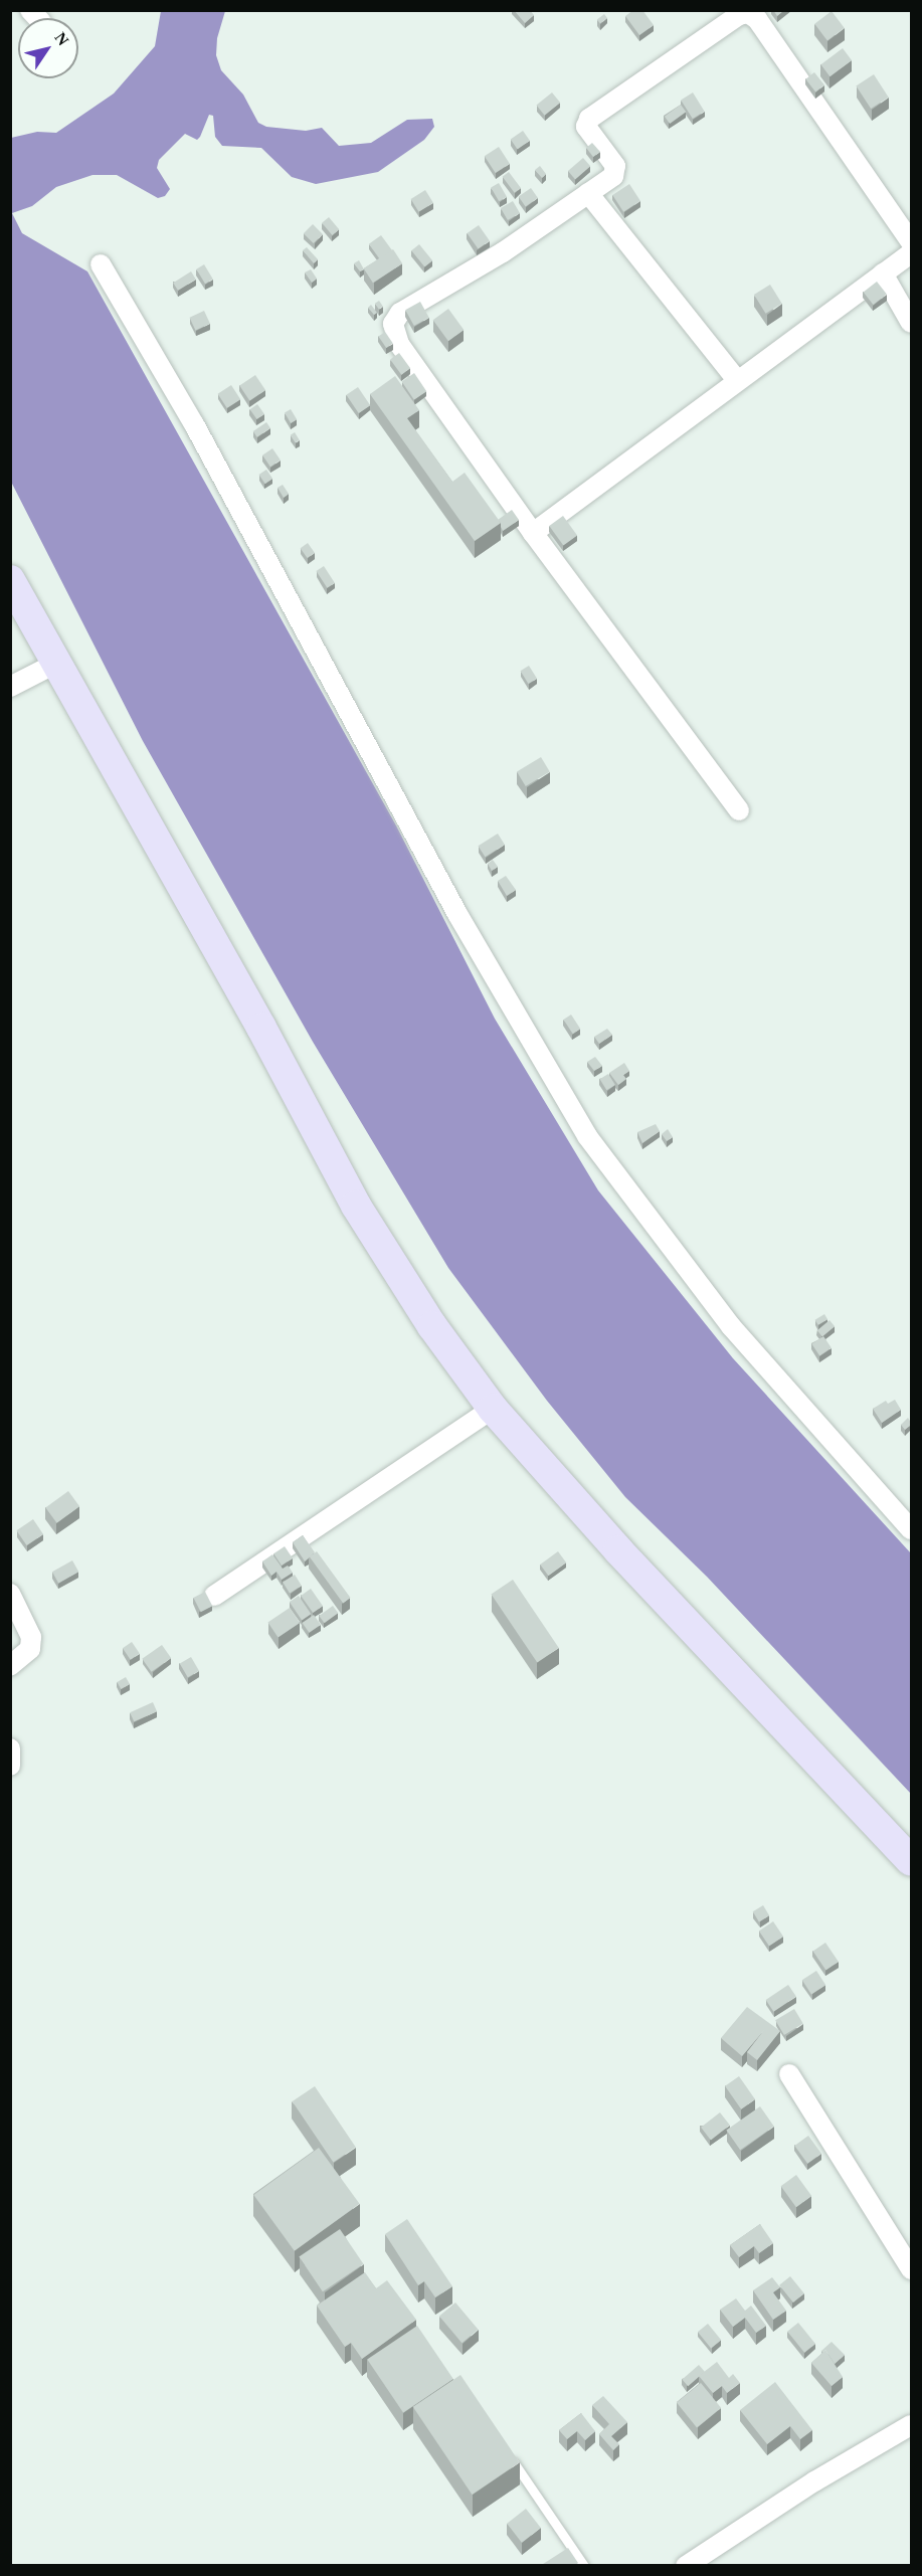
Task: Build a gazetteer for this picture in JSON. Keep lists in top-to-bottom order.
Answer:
{
  "north": "top right"
}
